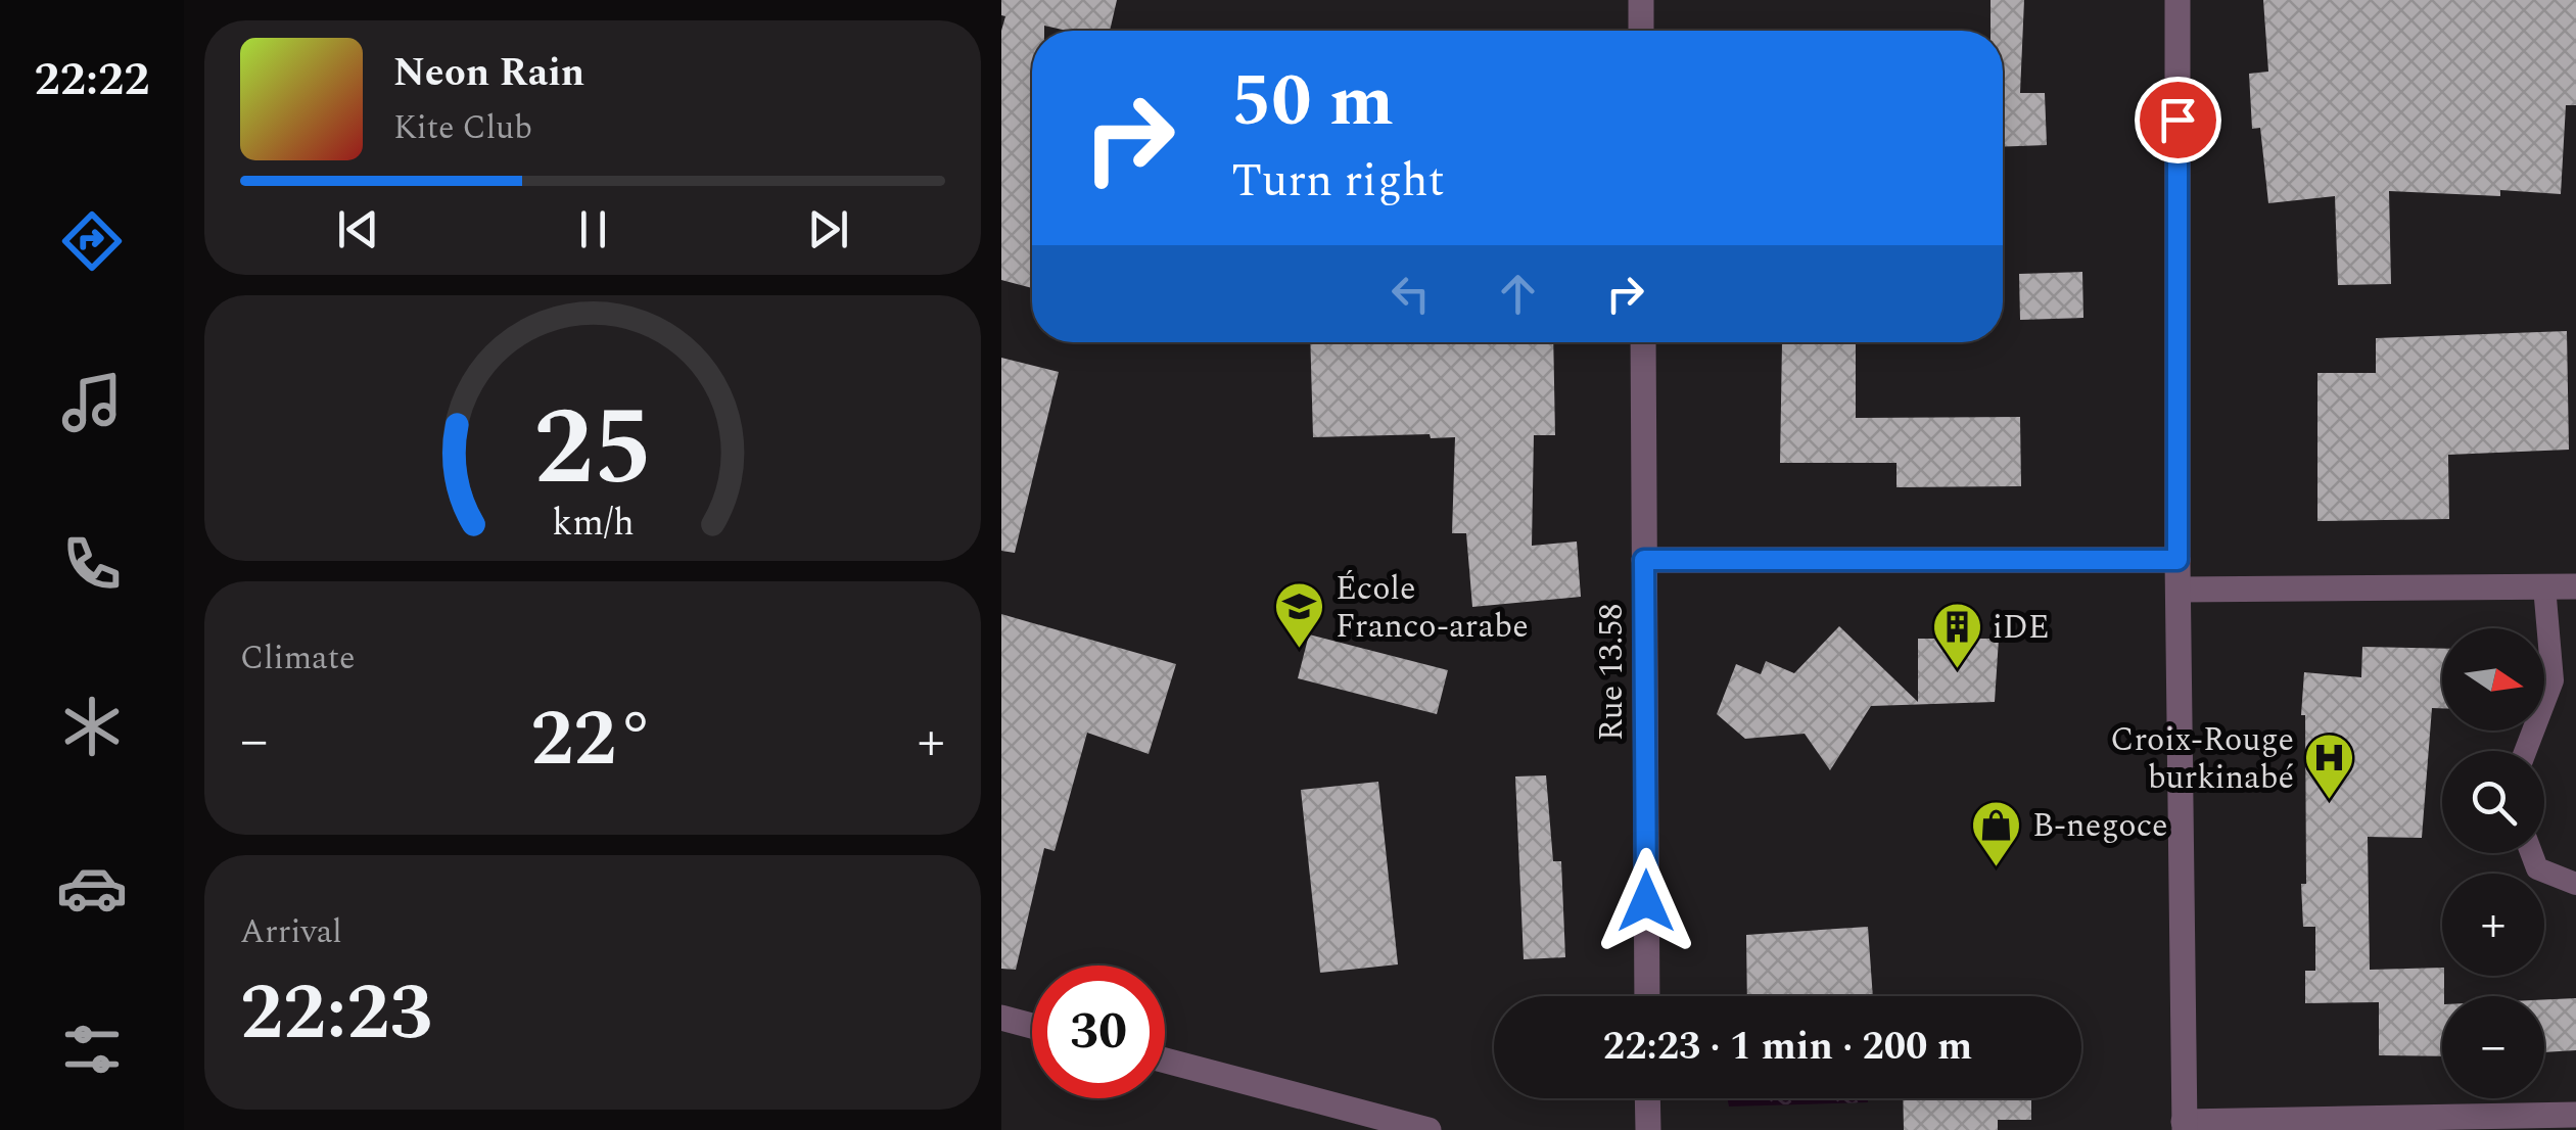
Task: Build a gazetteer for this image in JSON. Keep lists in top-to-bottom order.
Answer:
{
  "streets": {
    "street": ["Rue 13.58"]
  },
  "places": {
    "school or university": ["École Franco-arabe"],
    "building": ["iDE"],
    "hospital": ["Croix-Rouge burkinabé"],
    "shop": ["B-negoce"]
  },
  "north": "right",
  "page": {
    "tabs": "22:22",
    "turn": ["50 m", "Turn right"],
    "song": ["Neon Rain", "Kite Club"],
    "tile": [
      "Climate",
      ["Arrival", "22:23"]
    ],
    "map_buttons": ["+", "−"],
    "heat": ["−", "22°", "+"],
    "limit": "30",
    "trip": "22:23 · 1 min · 200 m",
    "gauge": ["25", "km/h"]
  }
}
